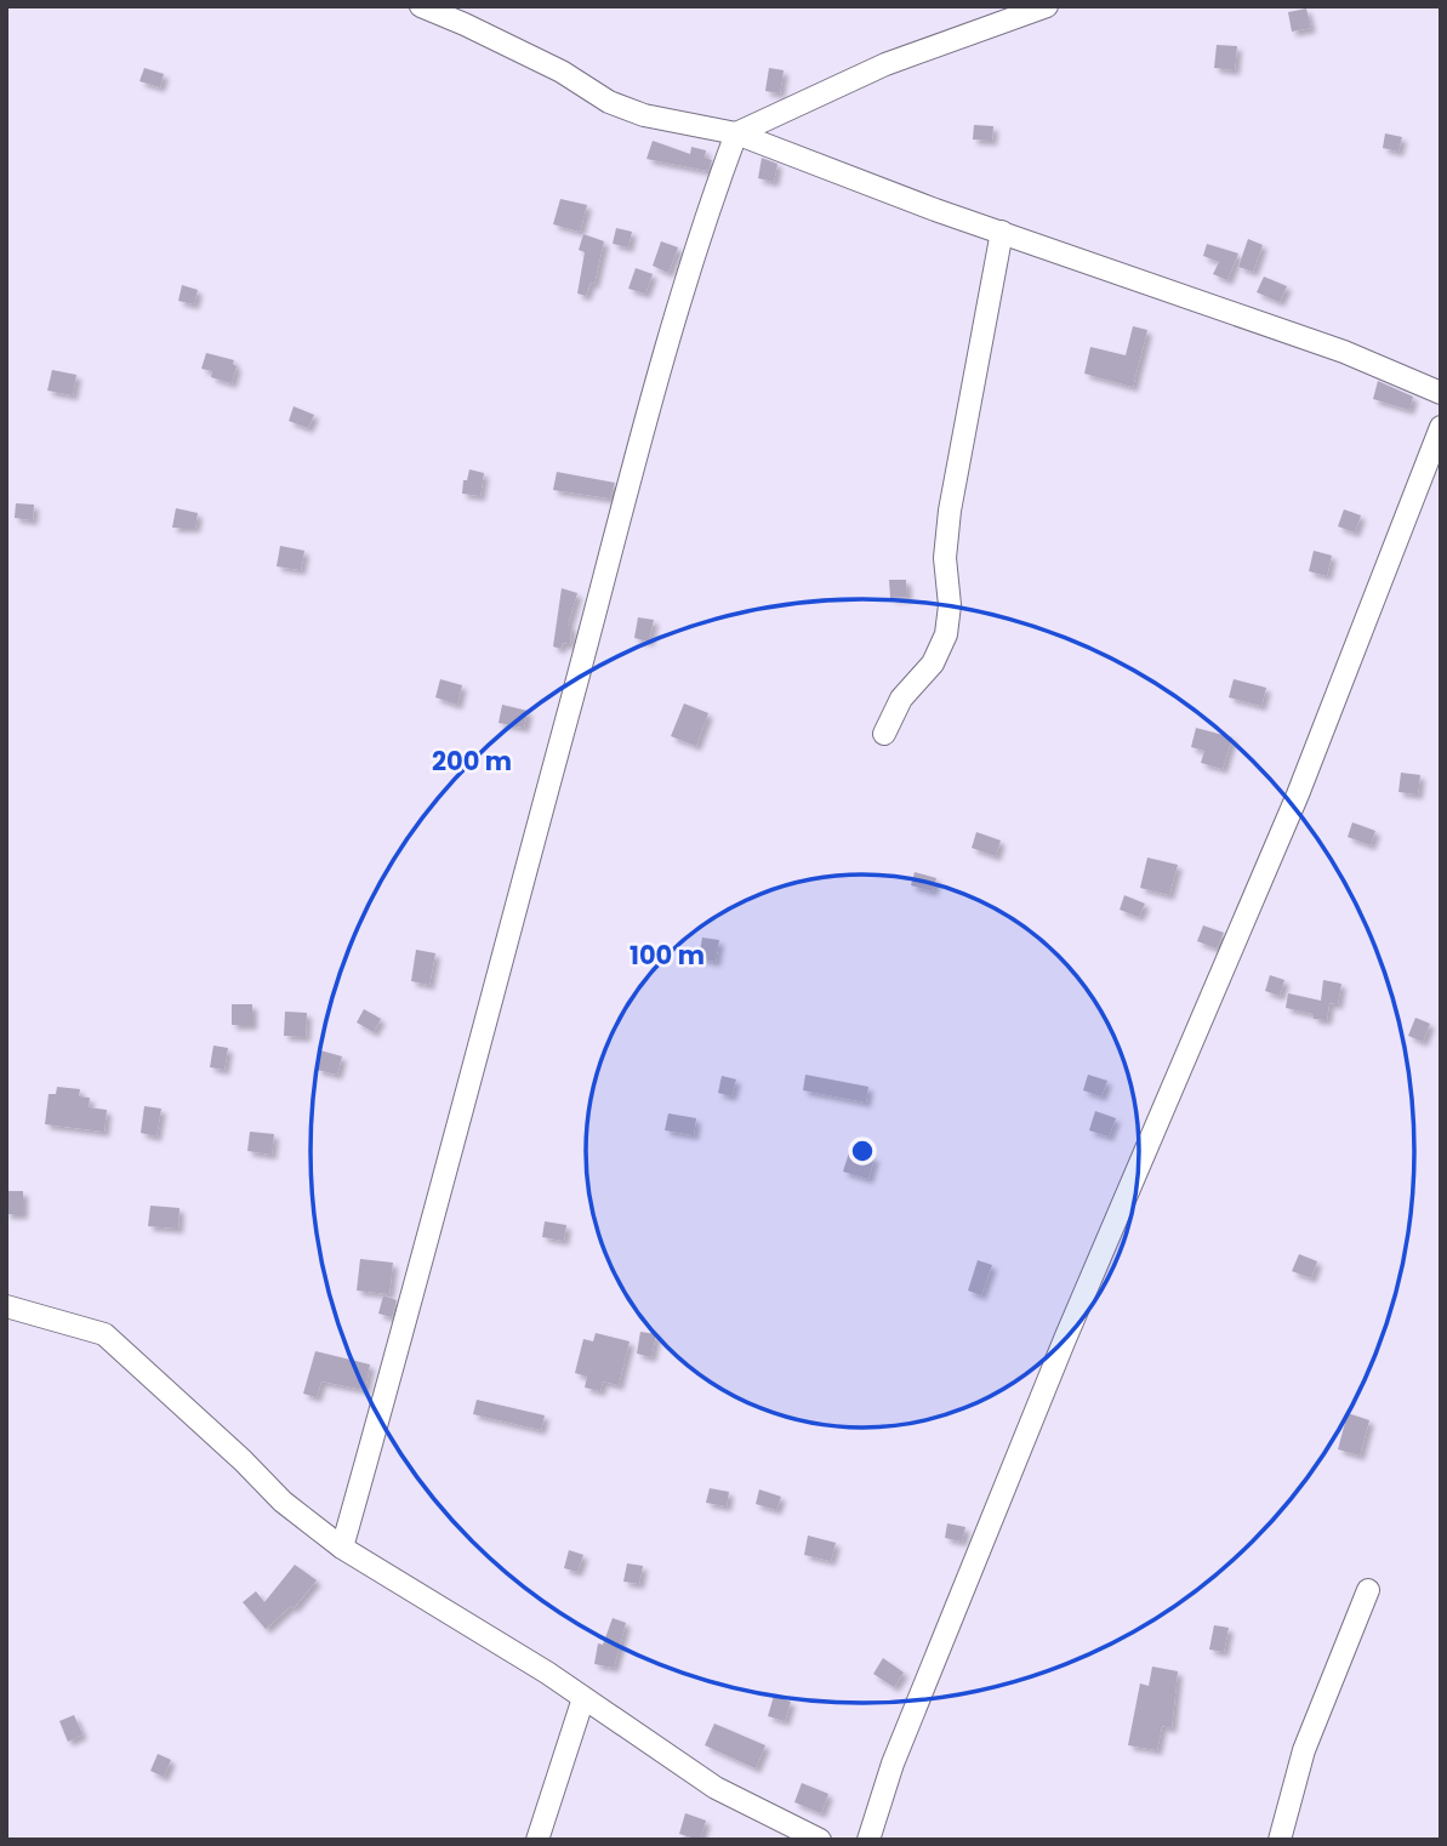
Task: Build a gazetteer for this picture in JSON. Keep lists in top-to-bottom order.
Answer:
{
  "rings": ["200 m", "100 m"]
}
